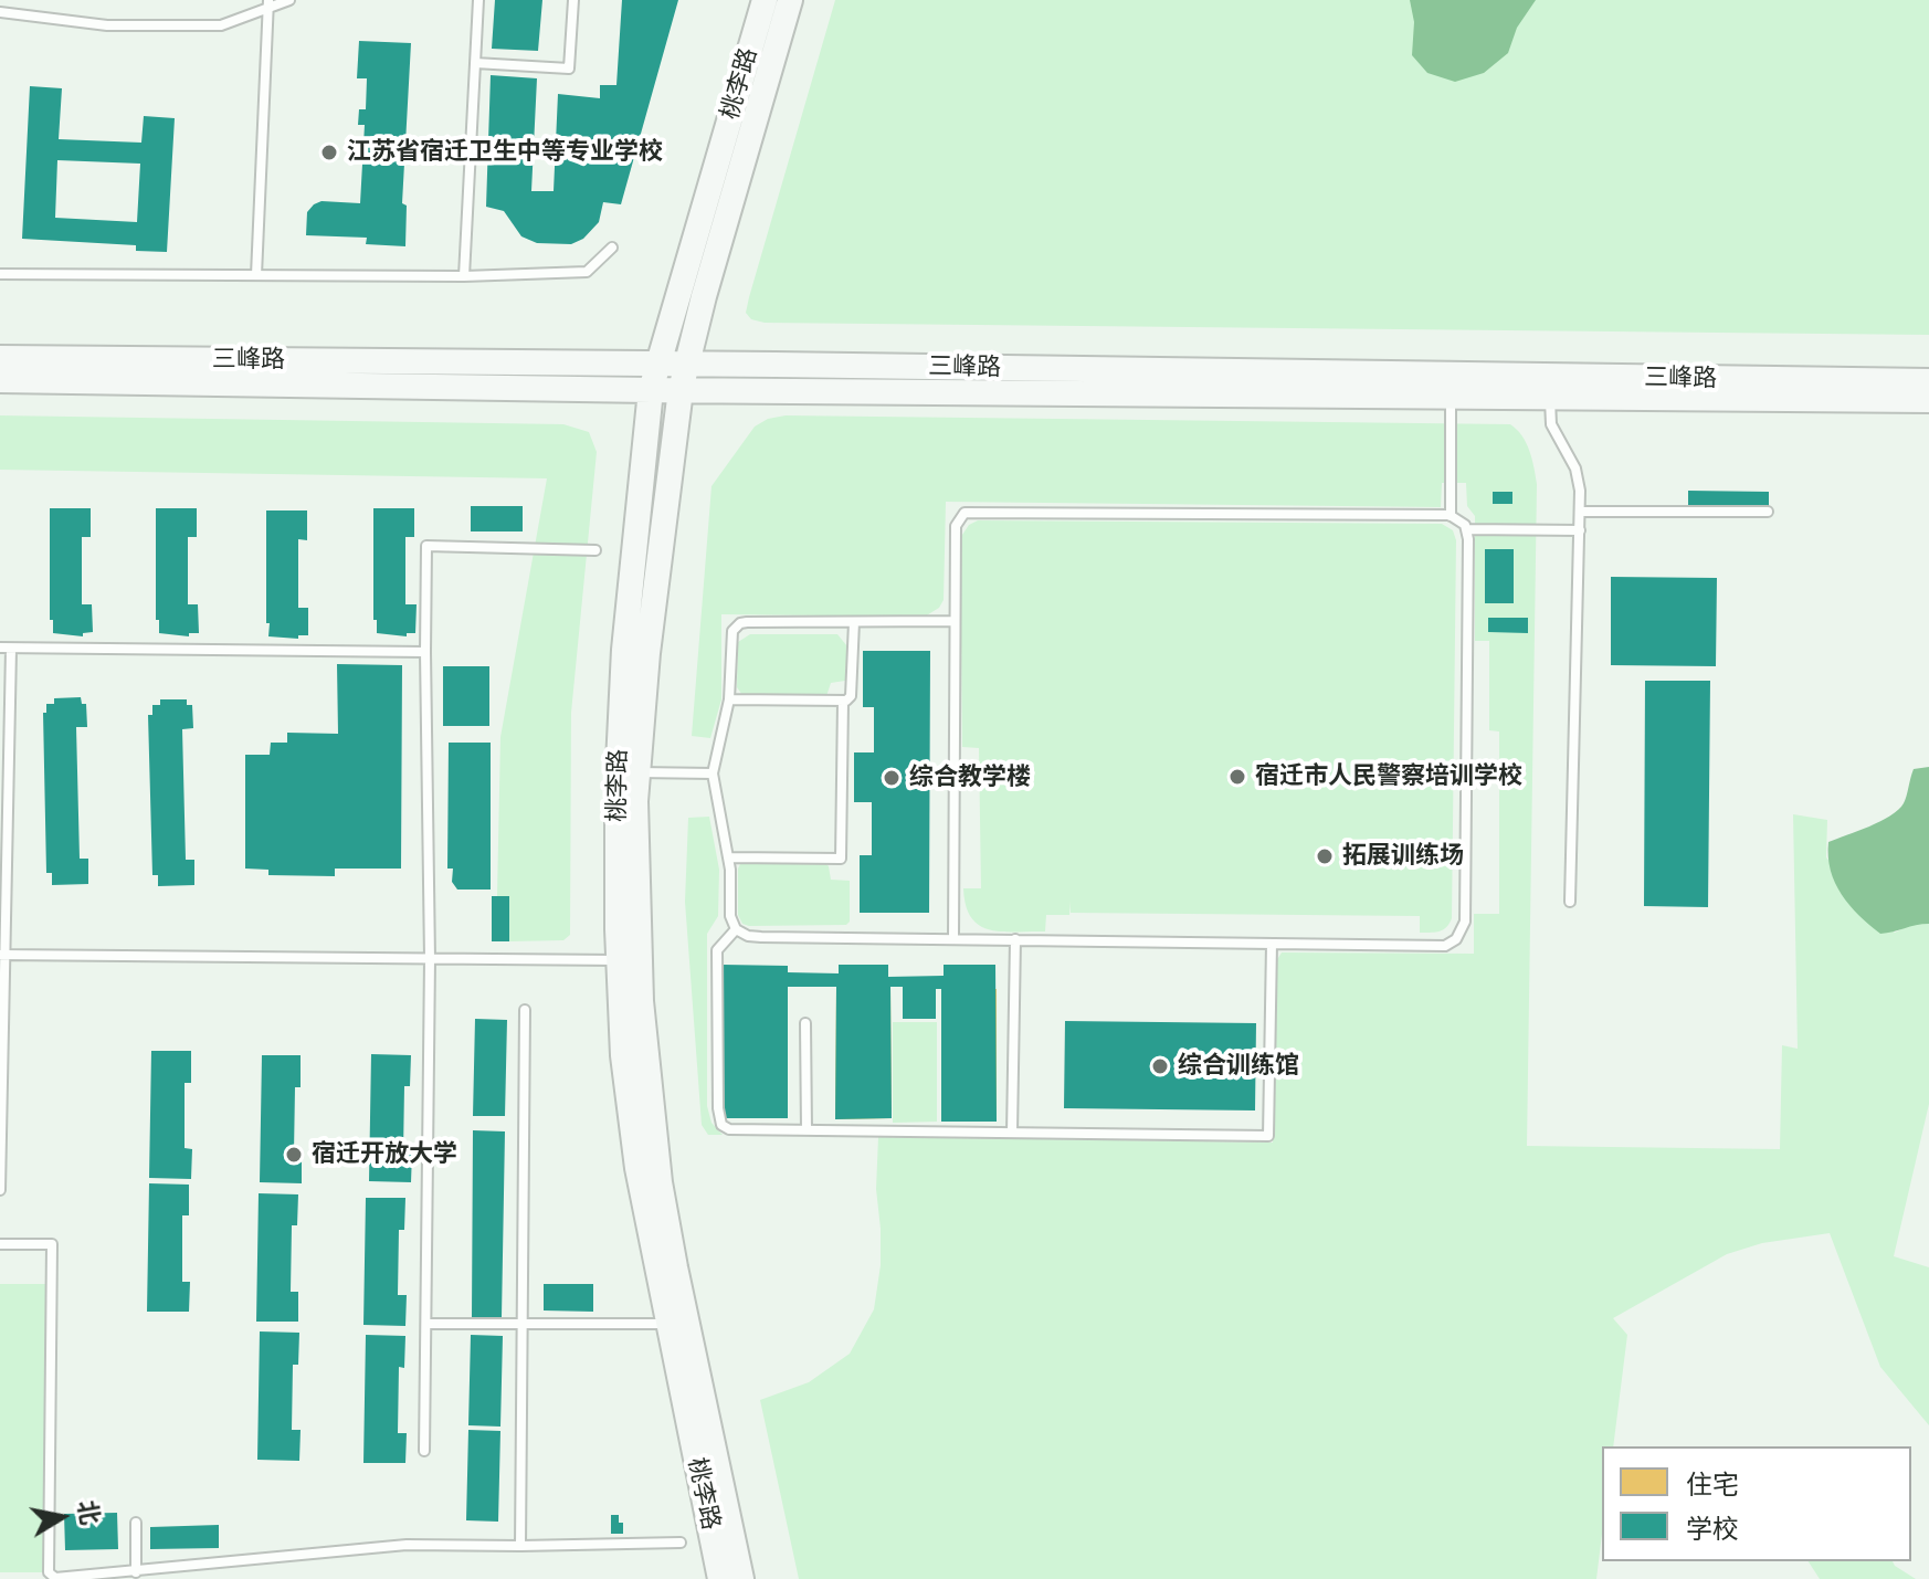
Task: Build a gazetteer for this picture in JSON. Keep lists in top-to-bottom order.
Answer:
{
  "streets": {
    "main road": ["桃李路", "三峰路"]
  },
  "crossings": [
    ["桃李路", "三峰路"]
  ],
  "places": [
    "江苏省宿迁卫生中等专业学校",
    "宿迁市人民警察培训学校",
    "综合教学楼",
    "拓展训练场",
    "综合训练馆",
    "宿迁开放大学"
  ],
  "legend": ["住宅", "学校"],
  "north": "right"
}
